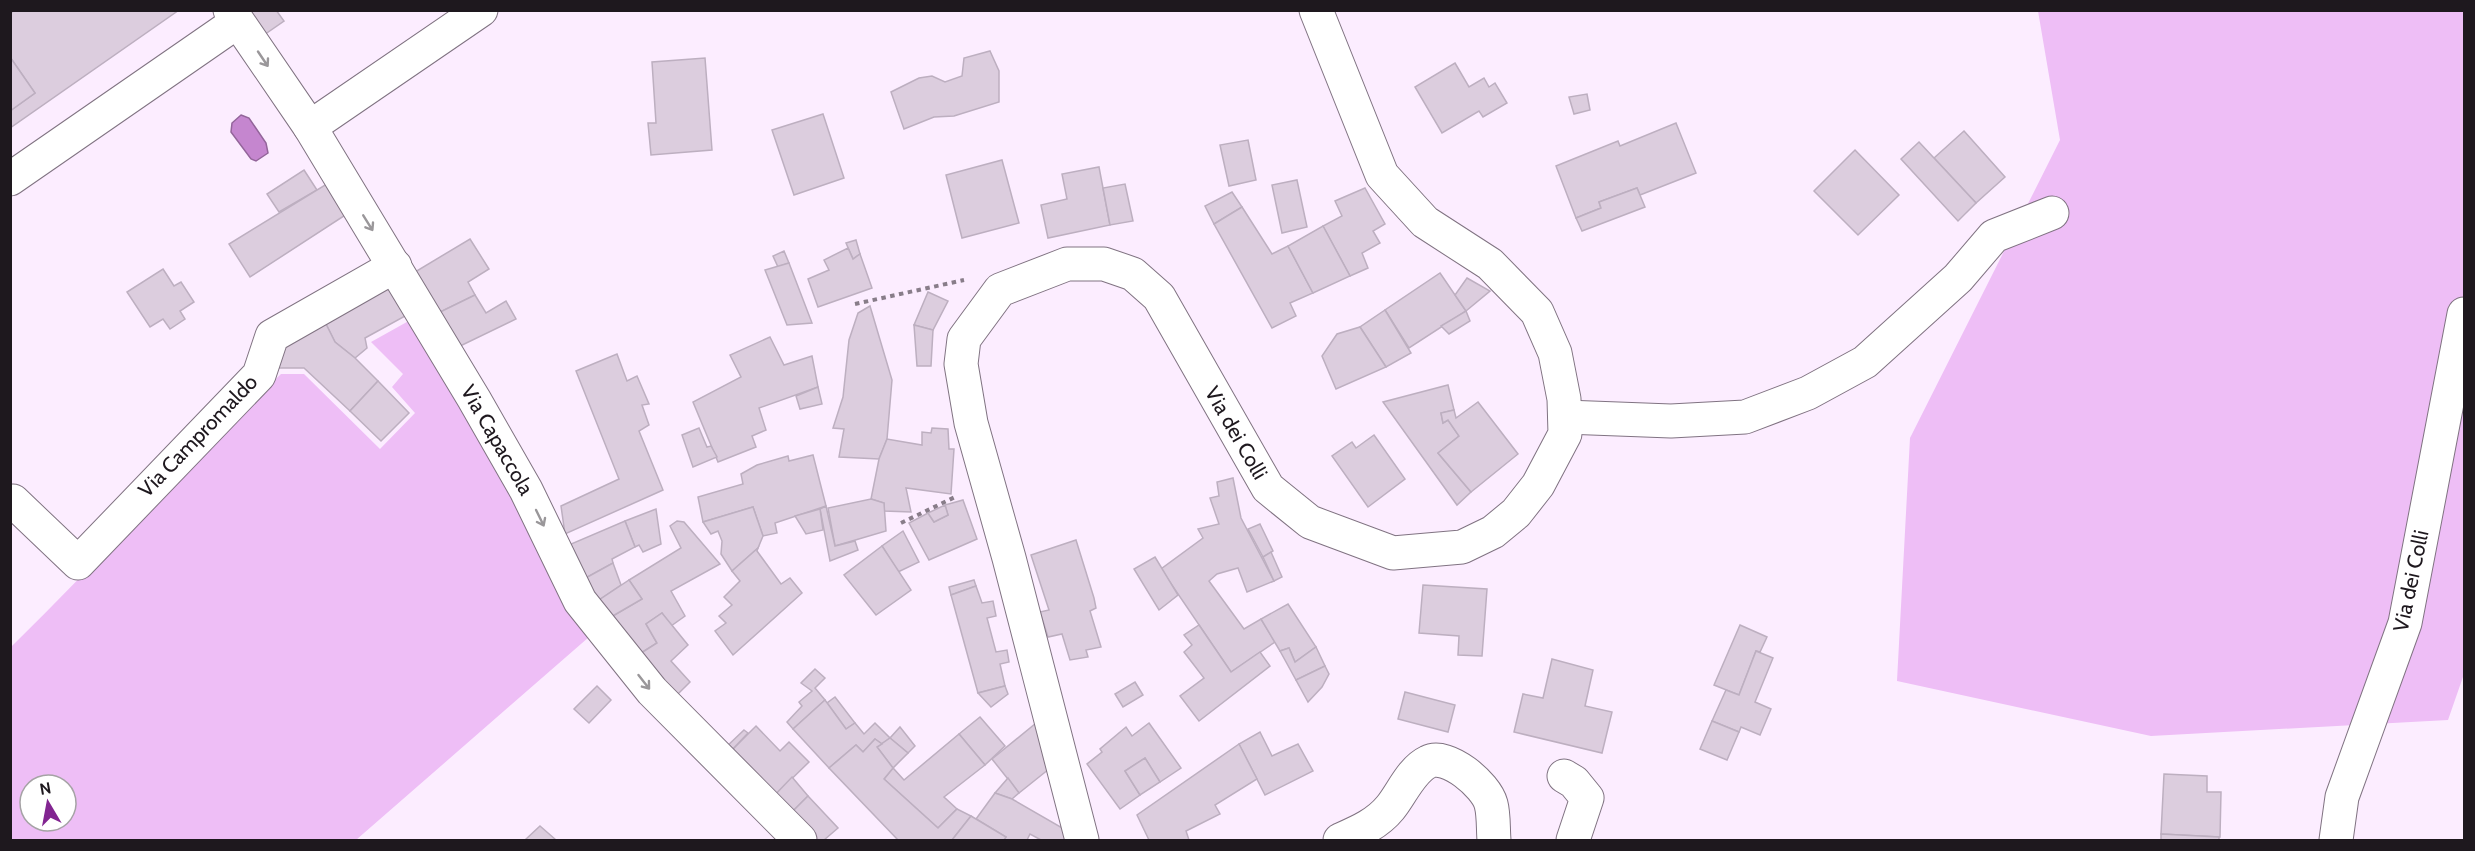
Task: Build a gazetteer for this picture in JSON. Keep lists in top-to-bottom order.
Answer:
{
  "streets": {
    "street": ["Via dei Colli", "Via Campromaldo", "Via Capaccola"]
  },
  "crossings": [
    ["Via Campromaldo", "Via Capaccola"]
  ],
  "one_way": ["Via Capaccola"],
  "north": "top"
}
